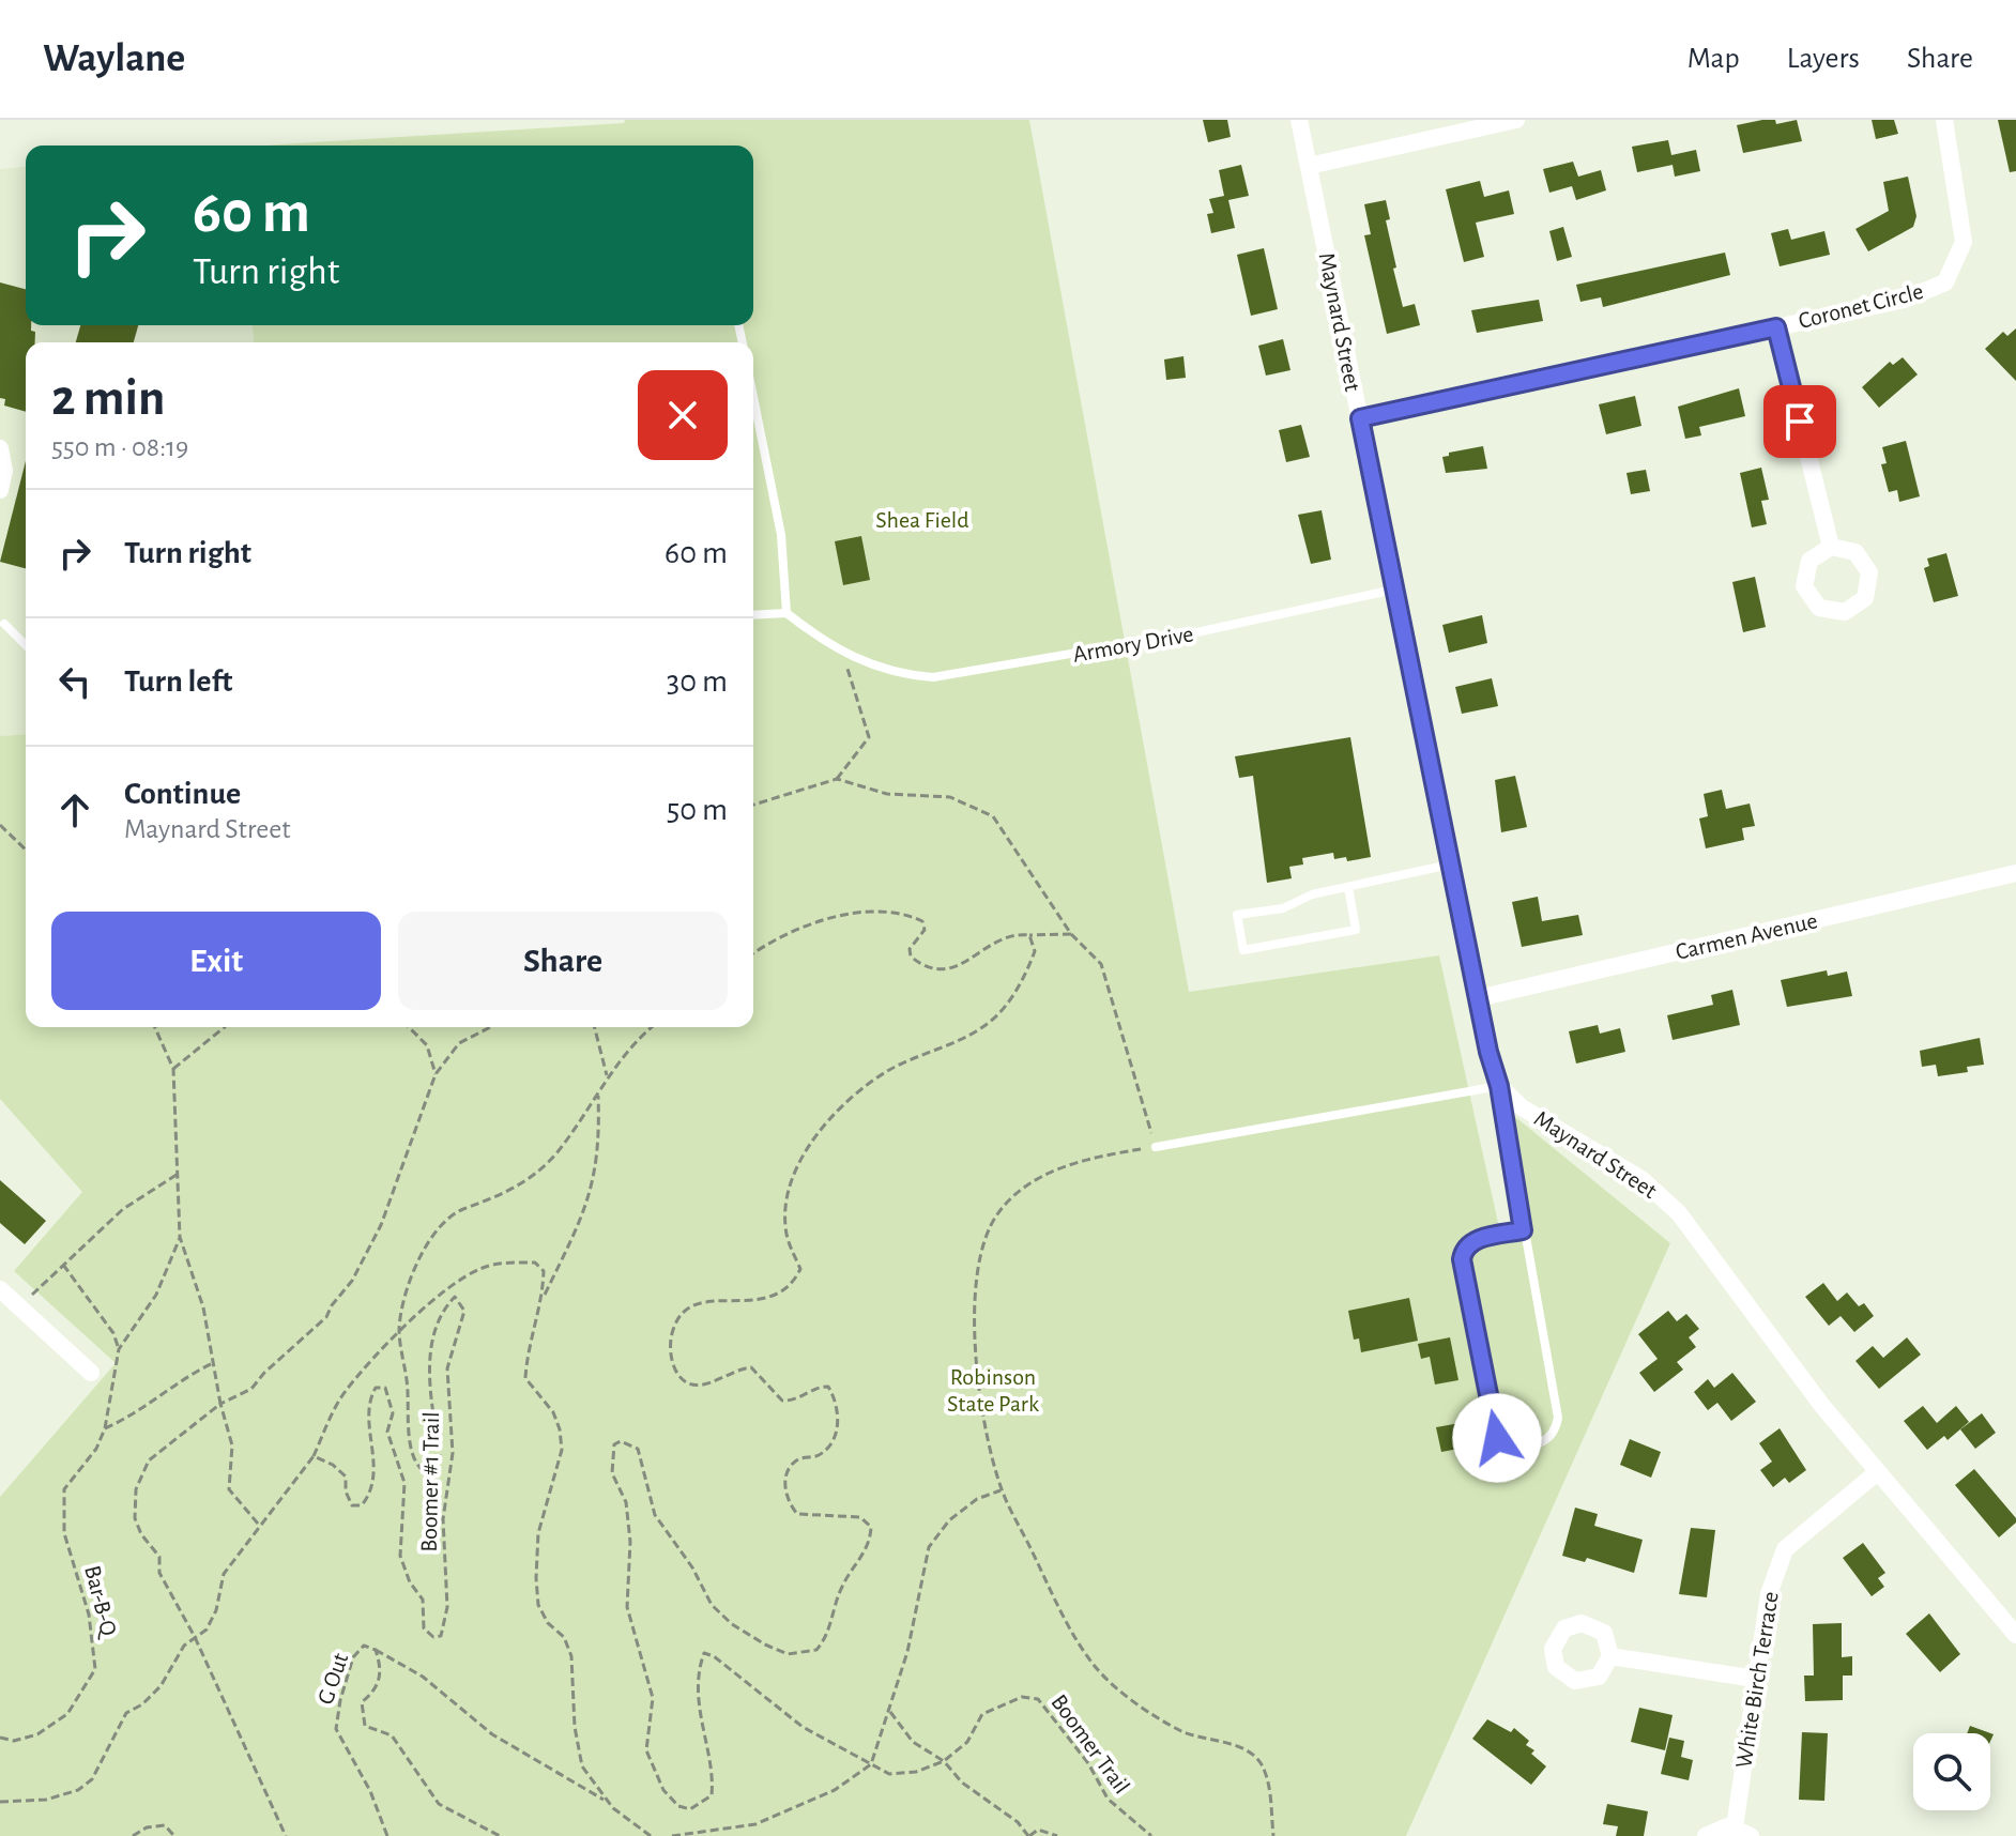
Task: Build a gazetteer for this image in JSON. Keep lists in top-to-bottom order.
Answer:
{
  "streets": {
    "street": [
      "Coronet Circle",
      "Maynard Street",
      "Carmen Avenue",
      "White Birch Terrace"
    ],
    "lane": ["Armory Drive"],
    "path": [
      "Boomer #1 Trail",
      "Bar-B-Q",
      "G Out",
      "Boomer Trail"
    ]
  },
  "crossings": [
    ["Coronet Circle", "Maynard Street"],
    ["Maynard Street", "Armory Drive"],
    ["Maynard Street", "Carmen Avenue"],
    ["Maynard Street", "White Birch Terrace"]
  ],
  "parks": ["Shea Field", "Robinson State Park"],
  "page": {
    "header": "Waylane",
    "nav": ["Map", "Layers", "Share"],
    "turn": ["60 m", "Turn right"],
    "heading": ["2 min", "550 m · 08:19"],
    "list": [
      {
        "name": "Turn right",
        "value": "60 m"
      },
      {
        "name": "Turn left",
        "value": "30 m"
      },
      {
        "name": "Continue",
        "note": "Maynard Street",
        "value": "50 m"
      }
    ],
    "buttons": ["Exit", "Share"]
  }
}
